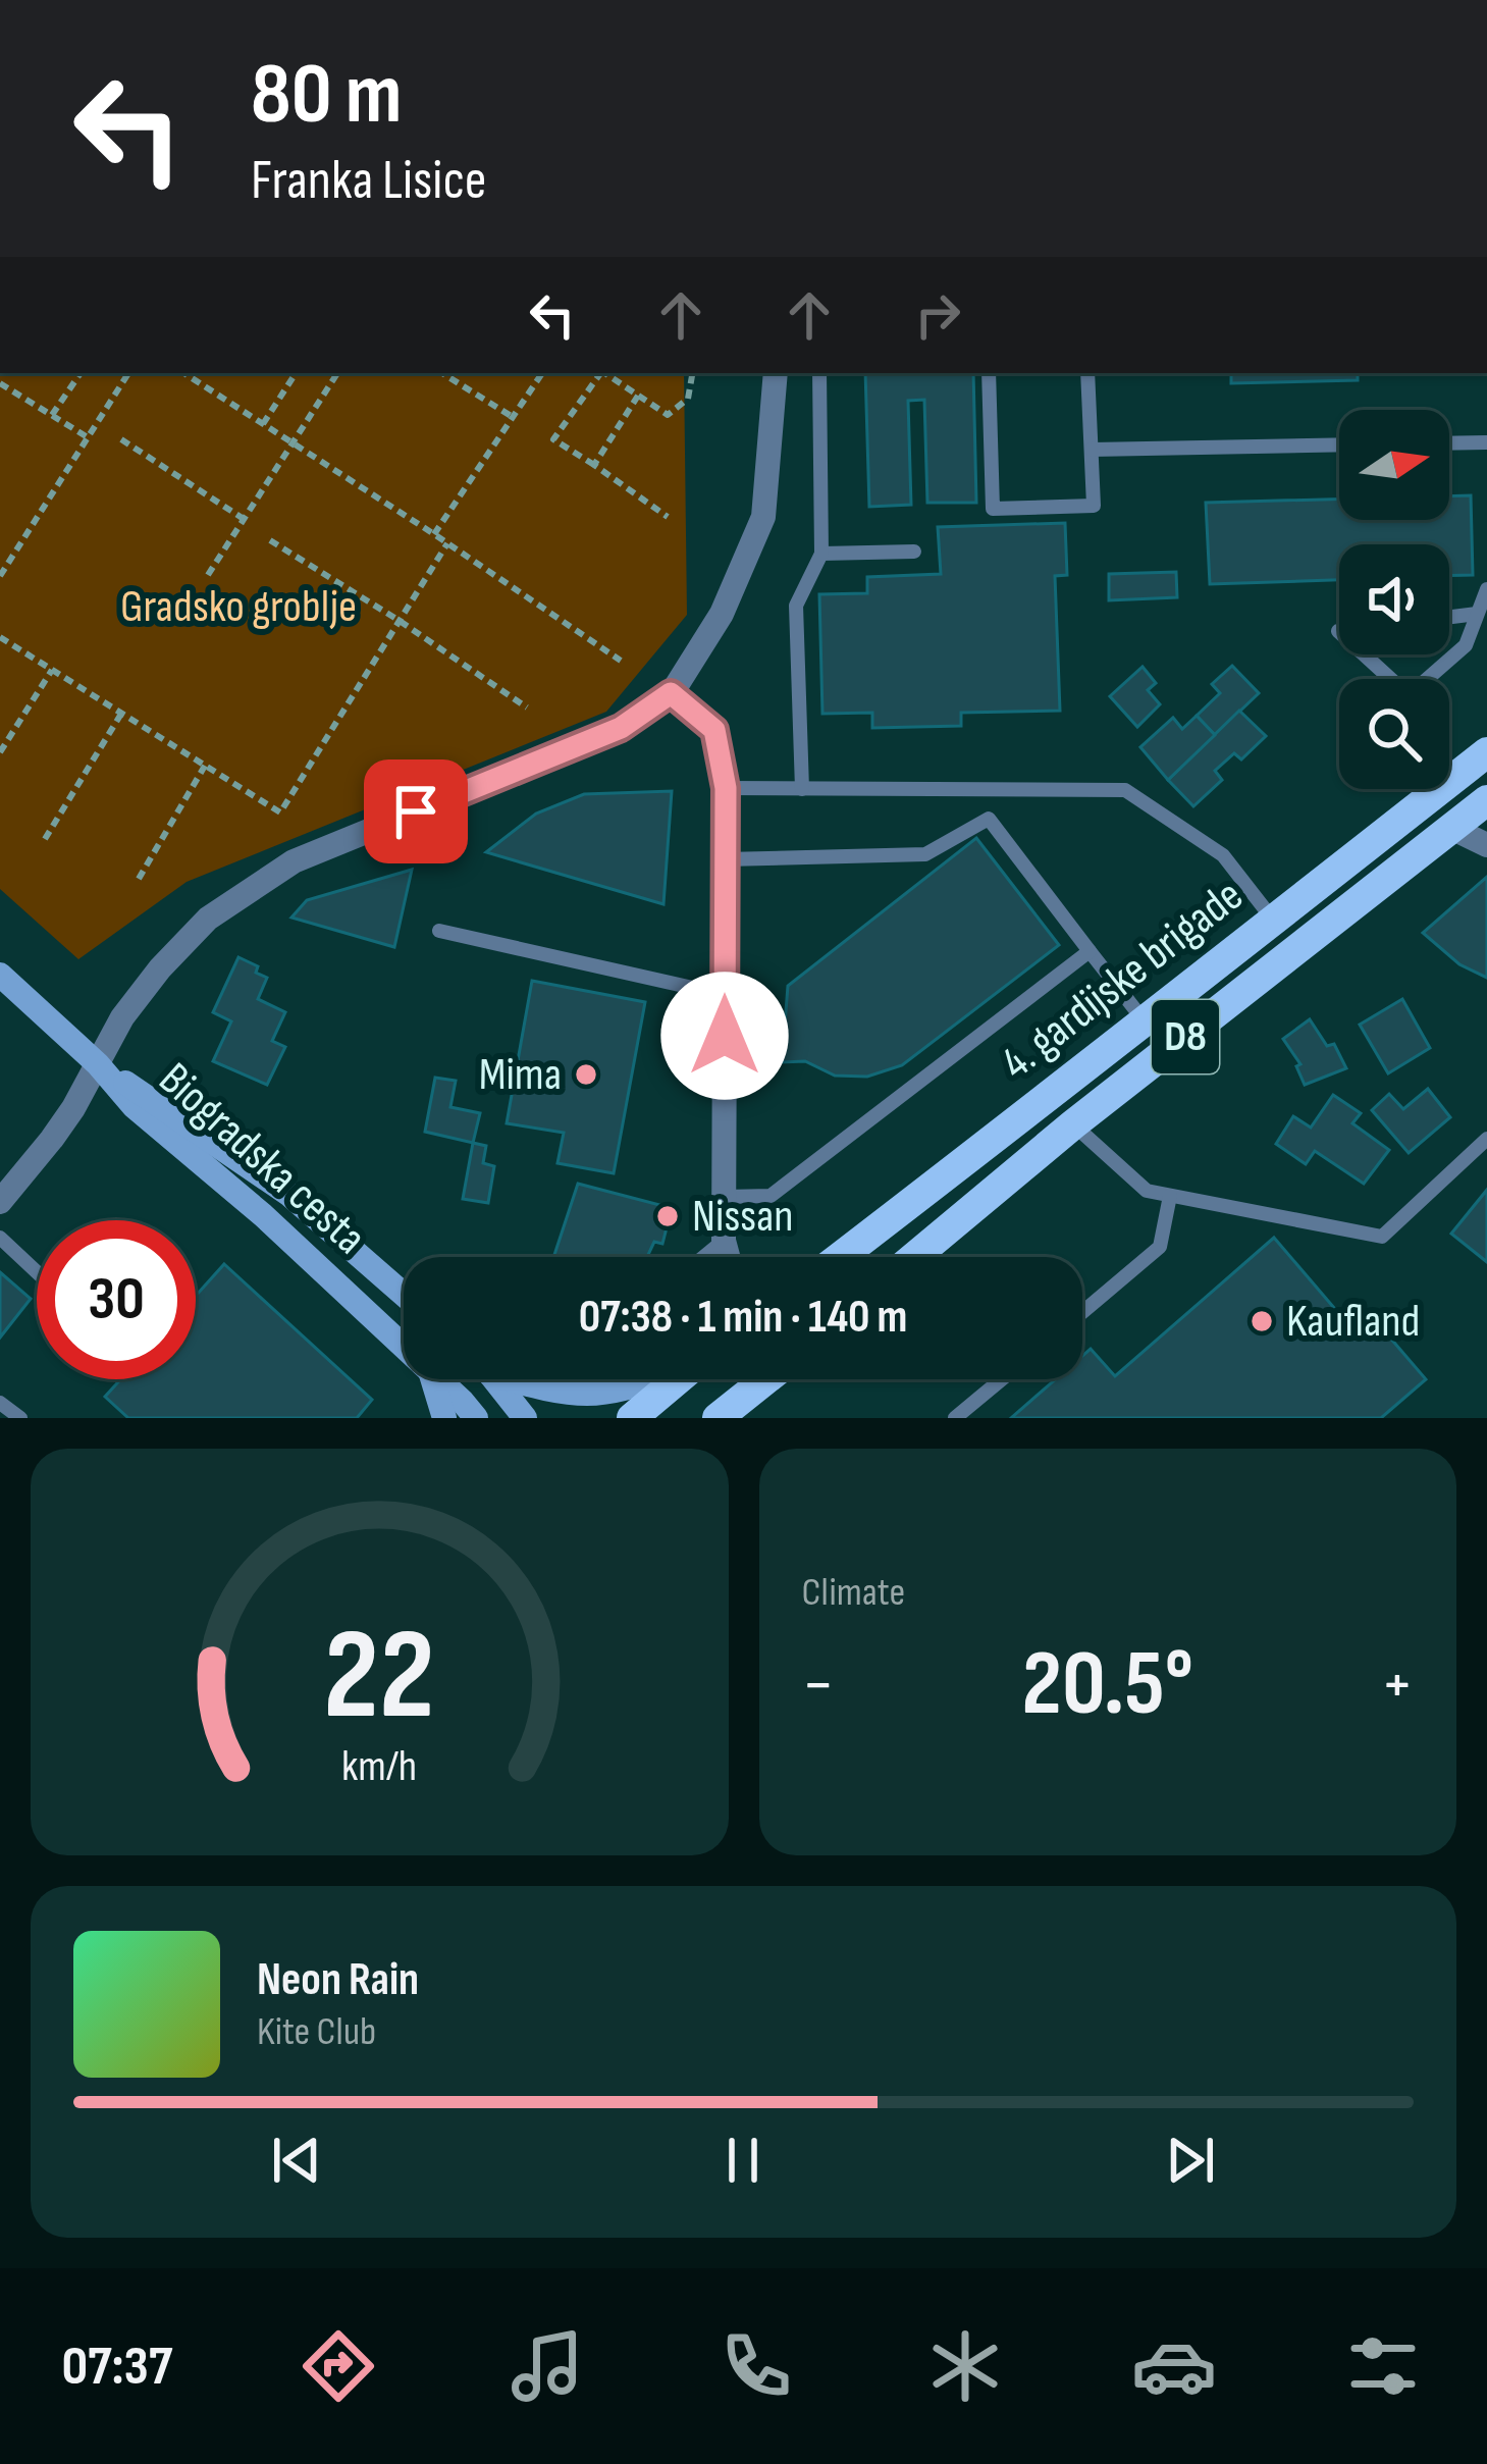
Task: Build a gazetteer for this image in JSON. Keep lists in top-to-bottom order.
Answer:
{
  "streets": {
    "main road": ["4. gardijske brigade", "D8", "Biogradska cesta"]
  },
  "parks": ["Gradsko groblje"],
  "places": ["Mima", "Nissan", "Kaufland"],
  "north": "right",
  "page": {
    "turn": ["80 m", "Franka Lisice"],
    "limit": "30",
    "trip": "07:38 · 1 min · 140 m",
    "tile": "Climate",
    "heat": ["−", "20.5°", "+"],
    "song": ["Neon Rain", "Kite Club"],
    "tabs": "07:37",
    "gauge": ["22", "km/h"]
  }
}
